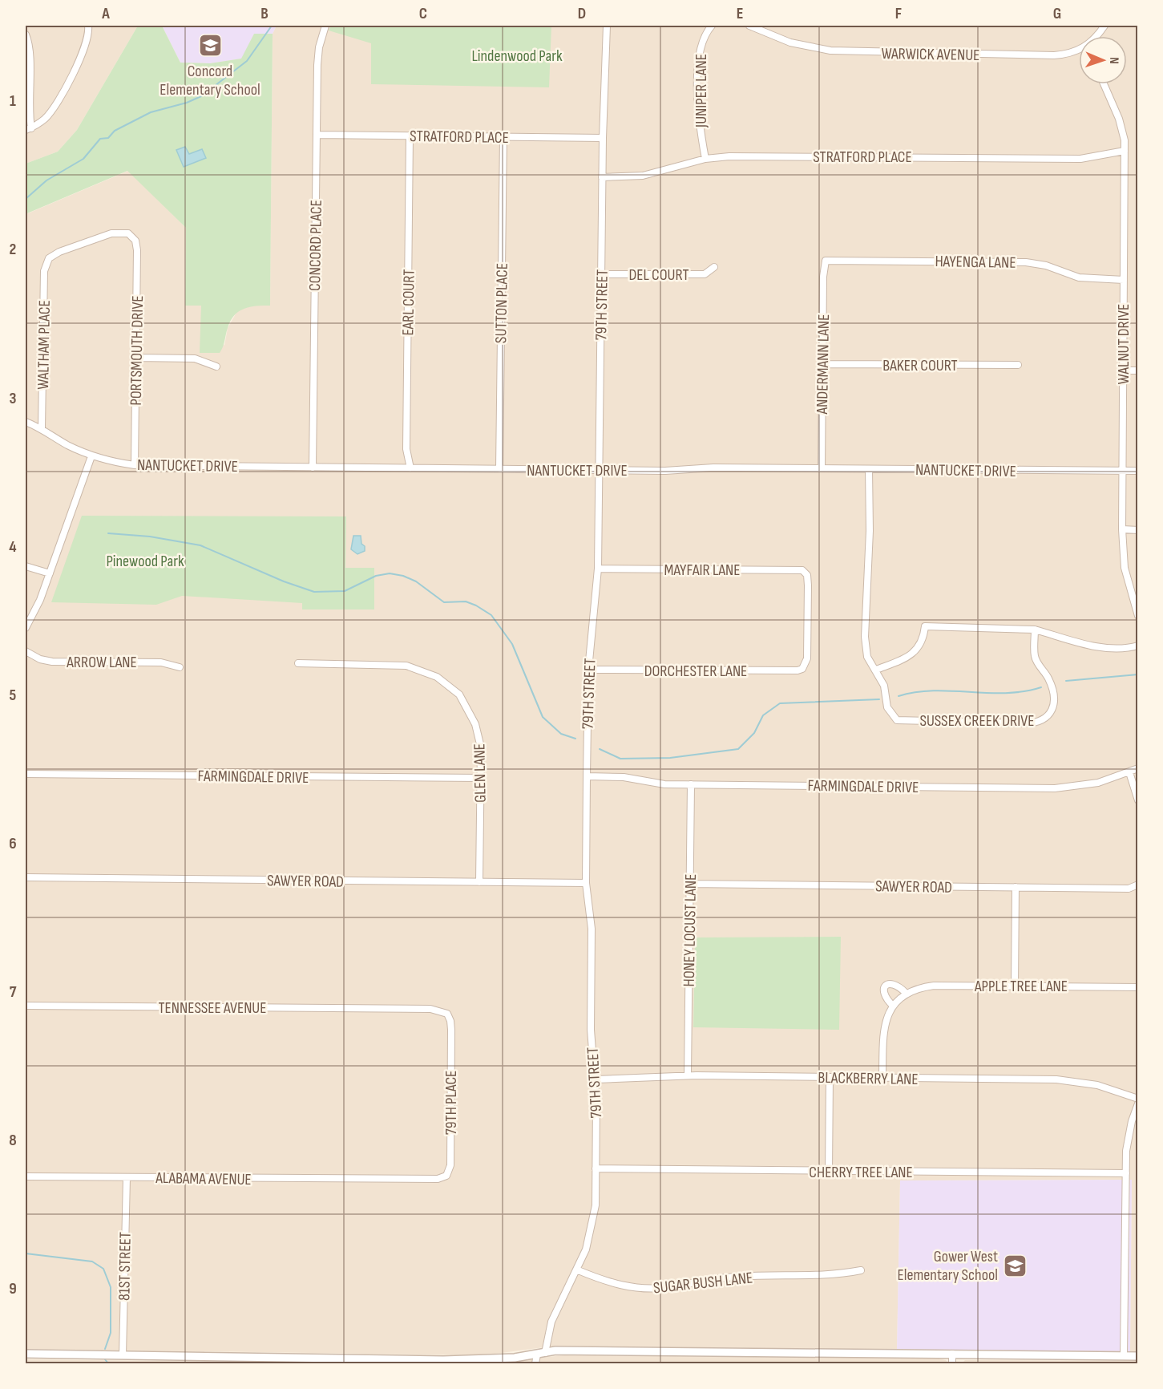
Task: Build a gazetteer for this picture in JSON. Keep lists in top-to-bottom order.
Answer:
{
  "streets": {
    "street": [
      "WARWICK AVENUE",
      "JUNIPER LANE",
      "STRATFORD PLACE",
      "CONCORD PLACE",
      "HAYENGA LANE",
      "DEL COURT",
      "EARL COURT",
      "SUTTON PLACE",
      "79TH STREET",
      "WALNUT DRIVE",
      "WALTHAM PLACE",
      "PORTSMOUTH DRIVE",
      "ANDERMANN LANE",
      "BAKER COURT",
      "NANTUCKET DRIVE",
      "MAYFAIR LANE",
      "ARROW LANE",
      "DORCHESTER LANE",
      "SUSSEX CREEK DRIVE",
      "GLEN LANE",
      "FARMINGDALE DRIVE",
      "SAWYER ROAD",
      "HONEY LOCUST LANE",
      "APPLE TREE LANE",
      "TENNESSEE AVENUE",
      "BLACKBERRY LANE",
      "79TH PLACE",
      "CHERRY TREE LANE",
      "ALABAMA AVENUE",
      "81ST STREET",
      "SUGAR BUSH LANE"
    ]
  },
  "crossings": [
    ["JUNIPER LANE", "STRATFORD PLACE"],
    ["STRATFORD PLACE", "CONCORD PLACE"],
    ["STRATFORD PLACE", "EARL COURT"],
    ["STRATFORD PLACE", "SUTTON PLACE"],
    ["STRATFORD PLACE", "79TH STREET"],
    ["STRATFORD PLACE", "WALNUT DRIVE"],
    ["CONCORD PLACE", "NANTUCKET DRIVE"],
    ["HAYENGA LANE", "WALNUT DRIVE"],
    ["HAYENGA LANE", "ANDERMANN LANE"],
    ["DEL COURT", "79TH STREET"],
    ["EARL COURT", "NANTUCKET DRIVE"],
    ["SUTTON PLACE", "NANTUCKET DRIVE"],
    ["79TH STREET", "NANTUCKET DRIVE"],
    ["79TH STREET", "MAYFAIR LANE"],
    ["79TH STREET", "DORCHESTER LANE"],
    ["79TH STREET", "FARMINGDALE DRIVE"],
    ["79TH STREET", "SAWYER ROAD"],
    ["79TH STREET", "BLACKBERRY LANE"],
    ["79TH STREET", "CHERRY TREE LANE"],
    ["79TH STREET", "SUGAR BUSH LANE"],
    ["WALNUT DRIVE", "NANTUCKET DRIVE"],
    ["WALTHAM PLACE", "PORTSMOUTH DRIVE"],
    ["WALTHAM PLACE", "NANTUCKET DRIVE"],
    ["PORTSMOUTH DRIVE", "NANTUCKET DRIVE"],
    ["ANDERMANN LANE", "BAKER COURT"],
    ["ANDERMANN LANE", "NANTUCKET DRIVE"],
    ["NANTUCKET DRIVE", "SUSSEX CREEK DRIVE"],
    ["MAYFAIR LANE", "DORCHESTER LANE"],
    ["GLEN LANE", "FARMINGDALE DRIVE"],
    ["GLEN LANE", "SAWYER ROAD"],
    ["FARMINGDALE DRIVE", "HONEY LOCUST LANE"],
    ["SAWYER ROAD", "HONEY LOCUST LANE"],
    ["HONEY LOCUST LANE", "BLACKBERRY LANE"],
    ["TENNESSEE AVENUE", "79TH PLACE"],
    ["79TH PLACE", "ALABAMA AVENUE"],
    ["ALABAMA AVENUE", "81ST STREET"]
  ],
  "parks": ["Lindenwood Park", "Pinewood Park"],
  "places": {
    "school or university": ["Concord Elementary School", "Gower West Elementary School"]
  },
  "north": "right",
  "grid": {
    "columns": [
      "A",
      "B",
      "C",
      "D",
      "E",
      "F",
      "G"
    ],
    "rows": [
      "1",
      "2",
      "3",
      "4",
      "5",
      "6",
      "7",
      "8",
      "9"
    ]
  }
}
